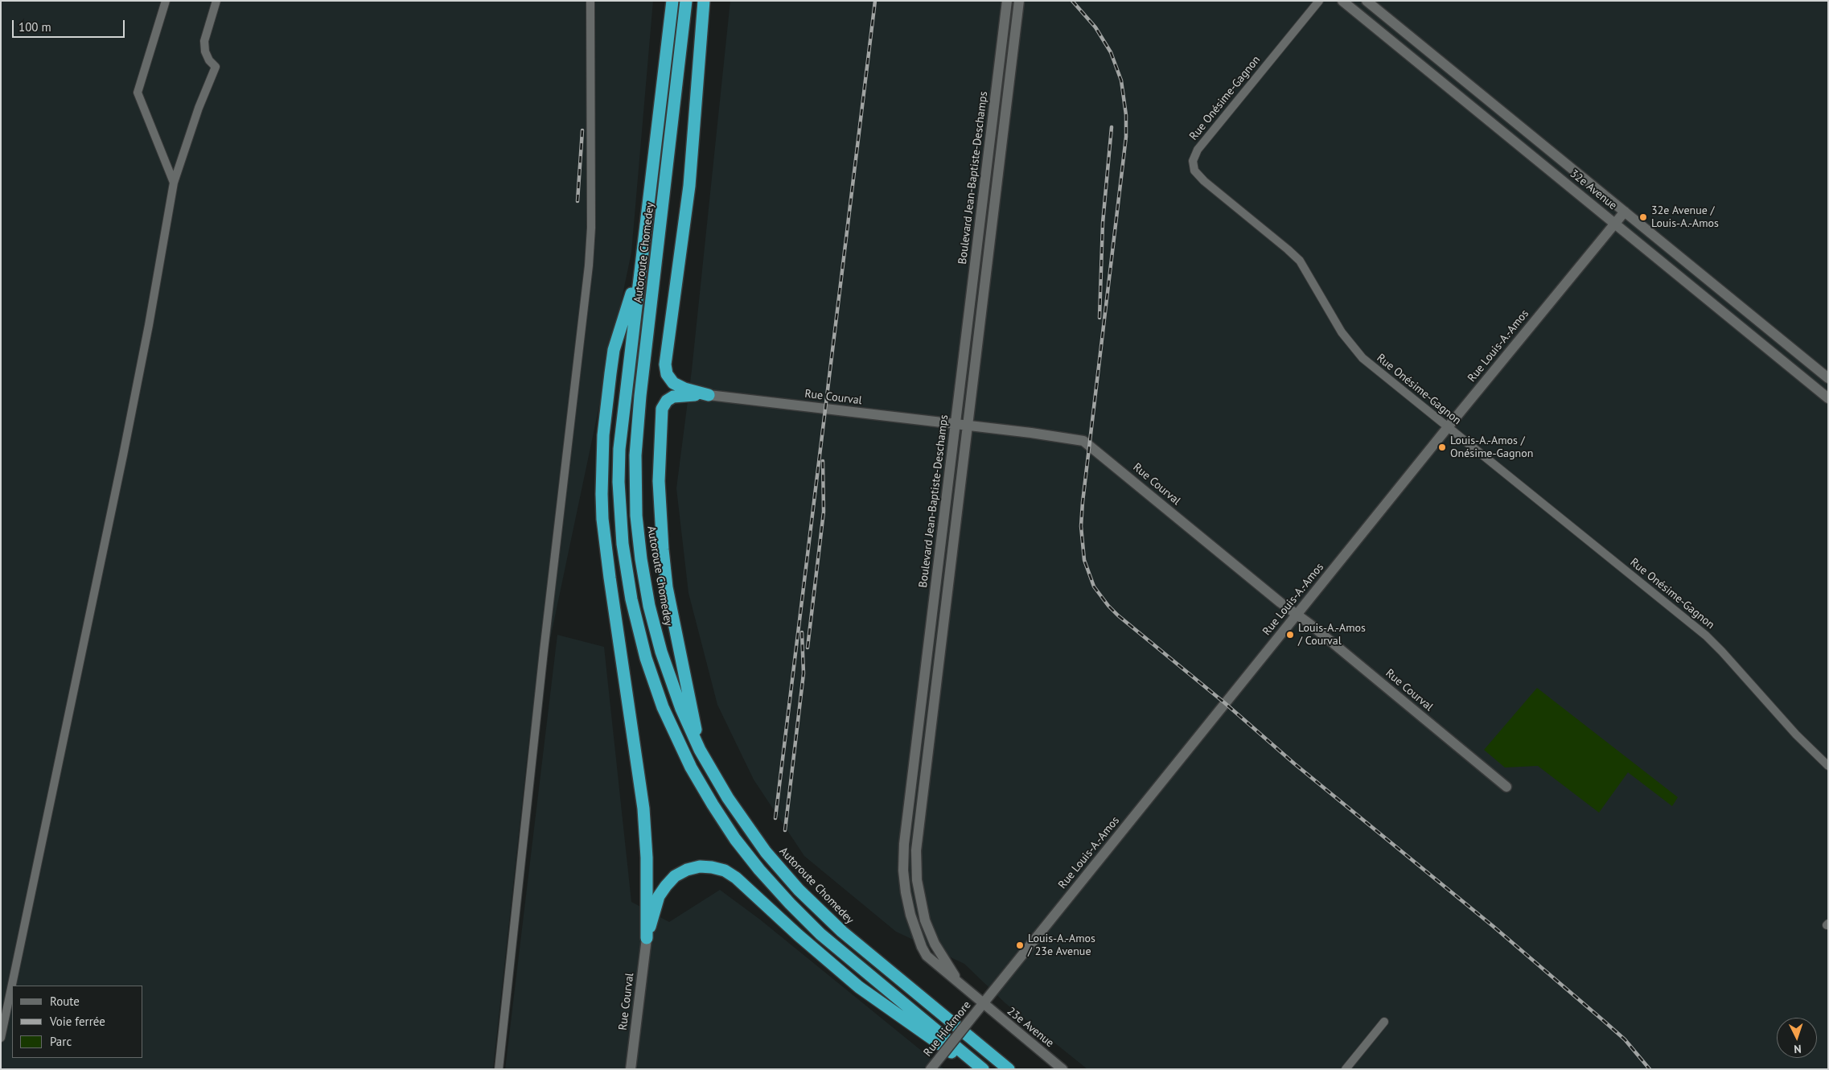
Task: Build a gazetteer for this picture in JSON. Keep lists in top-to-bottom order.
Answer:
{
  "streets": {
    "highway": ["Autoroute Chomedey"],
    "street": [
      "Rue Onésime-Gagnon",
      "Boulevard Jean-Baptiste-Deschamps",
      "32e Avenue",
      "Rue Louis-A.-Amos",
      "Rue Courval",
      "23e Avenue",
      "Rue Hickmore"
    ]
  },
  "crossings": [
    ["Rue Onésime-Gagnon", "Rue Louis-A.-Amos"],
    ["Boulevard Jean-Baptiste-Deschamps", "Rue Louis-A.-Amos"],
    ["Boulevard Jean-Baptiste-Deschamps", "Rue Courval"],
    ["Boulevard Jean-Baptiste-Deschamps", "23e Avenue"],
    ["Boulevard Jean-Baptiste-Deschamps", "Rue Hickmore"],
    ["32e Avenue", "Rue Louis-A.-Amos"],
    ["Rue Louis-A.-Amos", "Rue Courval"],
    ["Rue Louis-A.-Amos", "23e Avenue"],
    ["Rue Louis-A.-Amos", "Rue Hickmore"],
    ["23e Avenue", "Rue Hickmore"]
  ],
  "places": [
    "32e Avenue / Louis-A.-Amos",
    "Louis-A.-Amos / Onésime-Gagnon",
    "Louis-A.-Amos / Courval",
    "Louis-A.-Amos / 23e Avenue"
  ],
  "legend": ["Route", "Voie ferrée", "Parc"],
  "scale_bar": "100 m",
  "north": "bottom"
}
